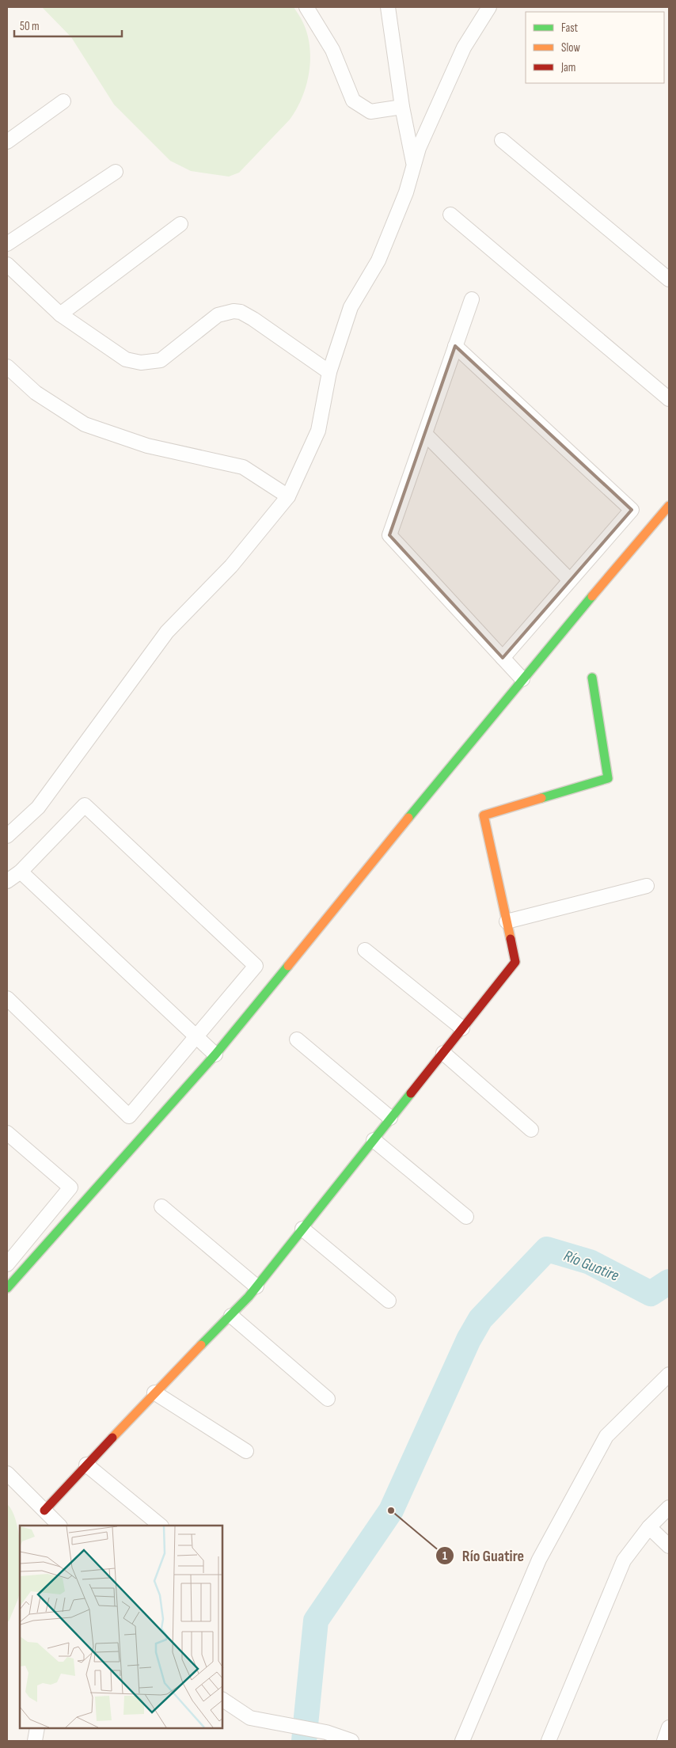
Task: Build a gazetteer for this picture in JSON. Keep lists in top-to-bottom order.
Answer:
{
  "water": ["Río Guatire"],
  "places": ["Río Guatire"],
  "legend": ["Fast", "Slow", "Jam"],
  "scale_bar": "50 m"
}
